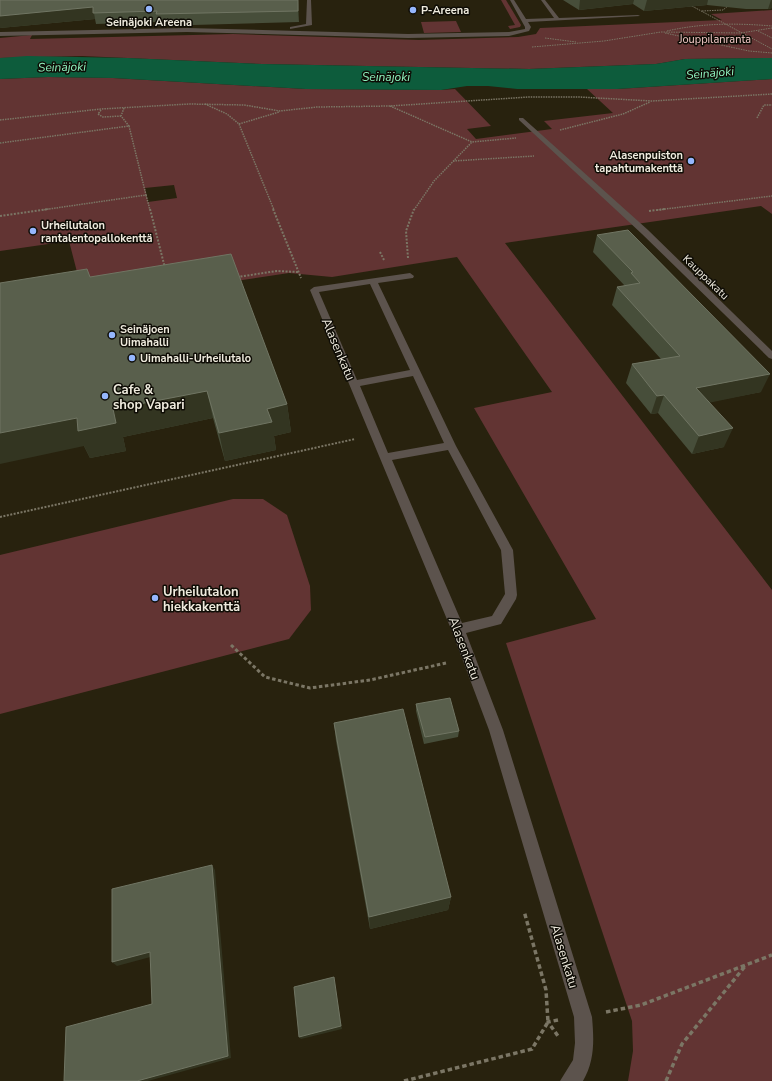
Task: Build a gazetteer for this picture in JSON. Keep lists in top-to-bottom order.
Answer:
{
  "streets": {
    "street": ["Kauppakatu", "Alasenkatu"]
  },
  "water": ["Seinäjoki"],
  "parks": ["Jouppilanranta"],
  "places": [
    "Seinäjoki Areena",
    "P-Areena",
    "Alasenpuiston tapahtumakenttä",
    "Urheilutalon rantalentopallokenttä",
    "Seinäjoen Uimahalli",
    "Uimahalli-Urheilutalo",
    "Cafe & shop Vapari",
    "Urheilutalon hiekkakenttä"
  ]
}
